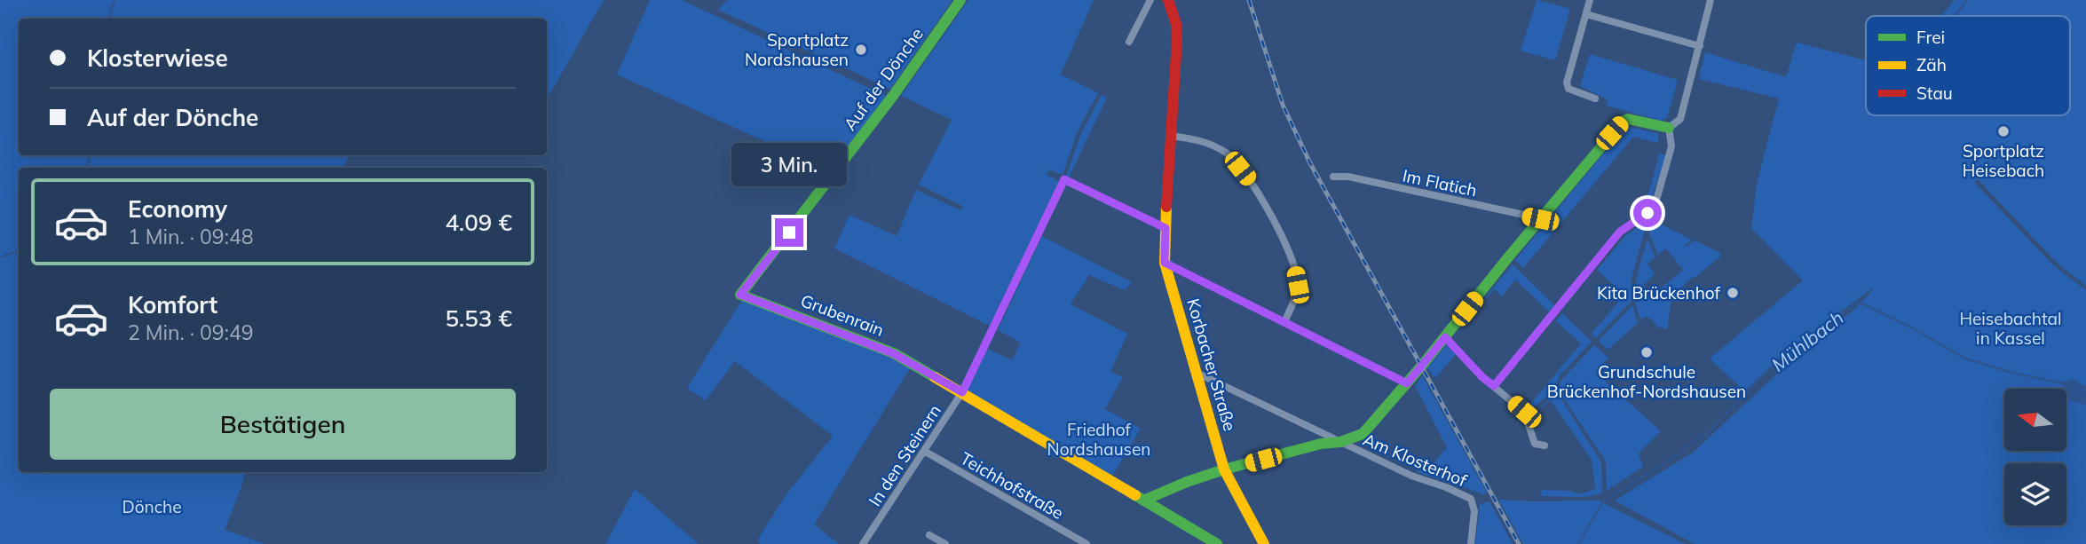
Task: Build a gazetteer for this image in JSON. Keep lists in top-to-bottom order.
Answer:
{
  "streets": {
    "street": [
      "Auf der Dönche",
      "Im Flatich",
      "Grubenrain",
      "Korbacher Straße",
      "In den Steinern",
      "Am Klosterhof",
      "Teichhofstraße"
    ]
  },
  "crossings": [
    ["Auf der Dönche", "Grubenrain"],
    ["Grubenrain", "In den Steinern"],
    ["Korbacher Straße", "In den Steinern"],
    ["Korbacher Straße", "Am Klosterhof"],
    ["In den Steinern", "Teichhofstraße"]
  ],
  "water": ["Mühlbach"],
  "parks": ["Heisebachtal in Kassel", "Friedhof Nordshausen", "Dönche"],
  "places": [
    "Sportplatz Nordshausen",
    "Sportplatz Heisebach",
    "Kita Brückenhof",
    "Grundschule Brückenhof-Nordshausen"
  ],
  "legend": ["Frei", "Zäh", "Stau"],
  "north": "left",
  "page": {
    "banner": ["Klosterwiese", "Auf der Dönche"],
    "bubble": "3 Min.",
    "list": [
      {
        "name": "Economy",
        "note": "1 Min. · 09:48",
        "value": "4.09 €"
      },
      {
        "name": "Komfort",
        "note": "2 Min. · 09:49",
        "value": "5.53 €"
      }
    ],
    "buttons": "Bestätigen"
  }
}
